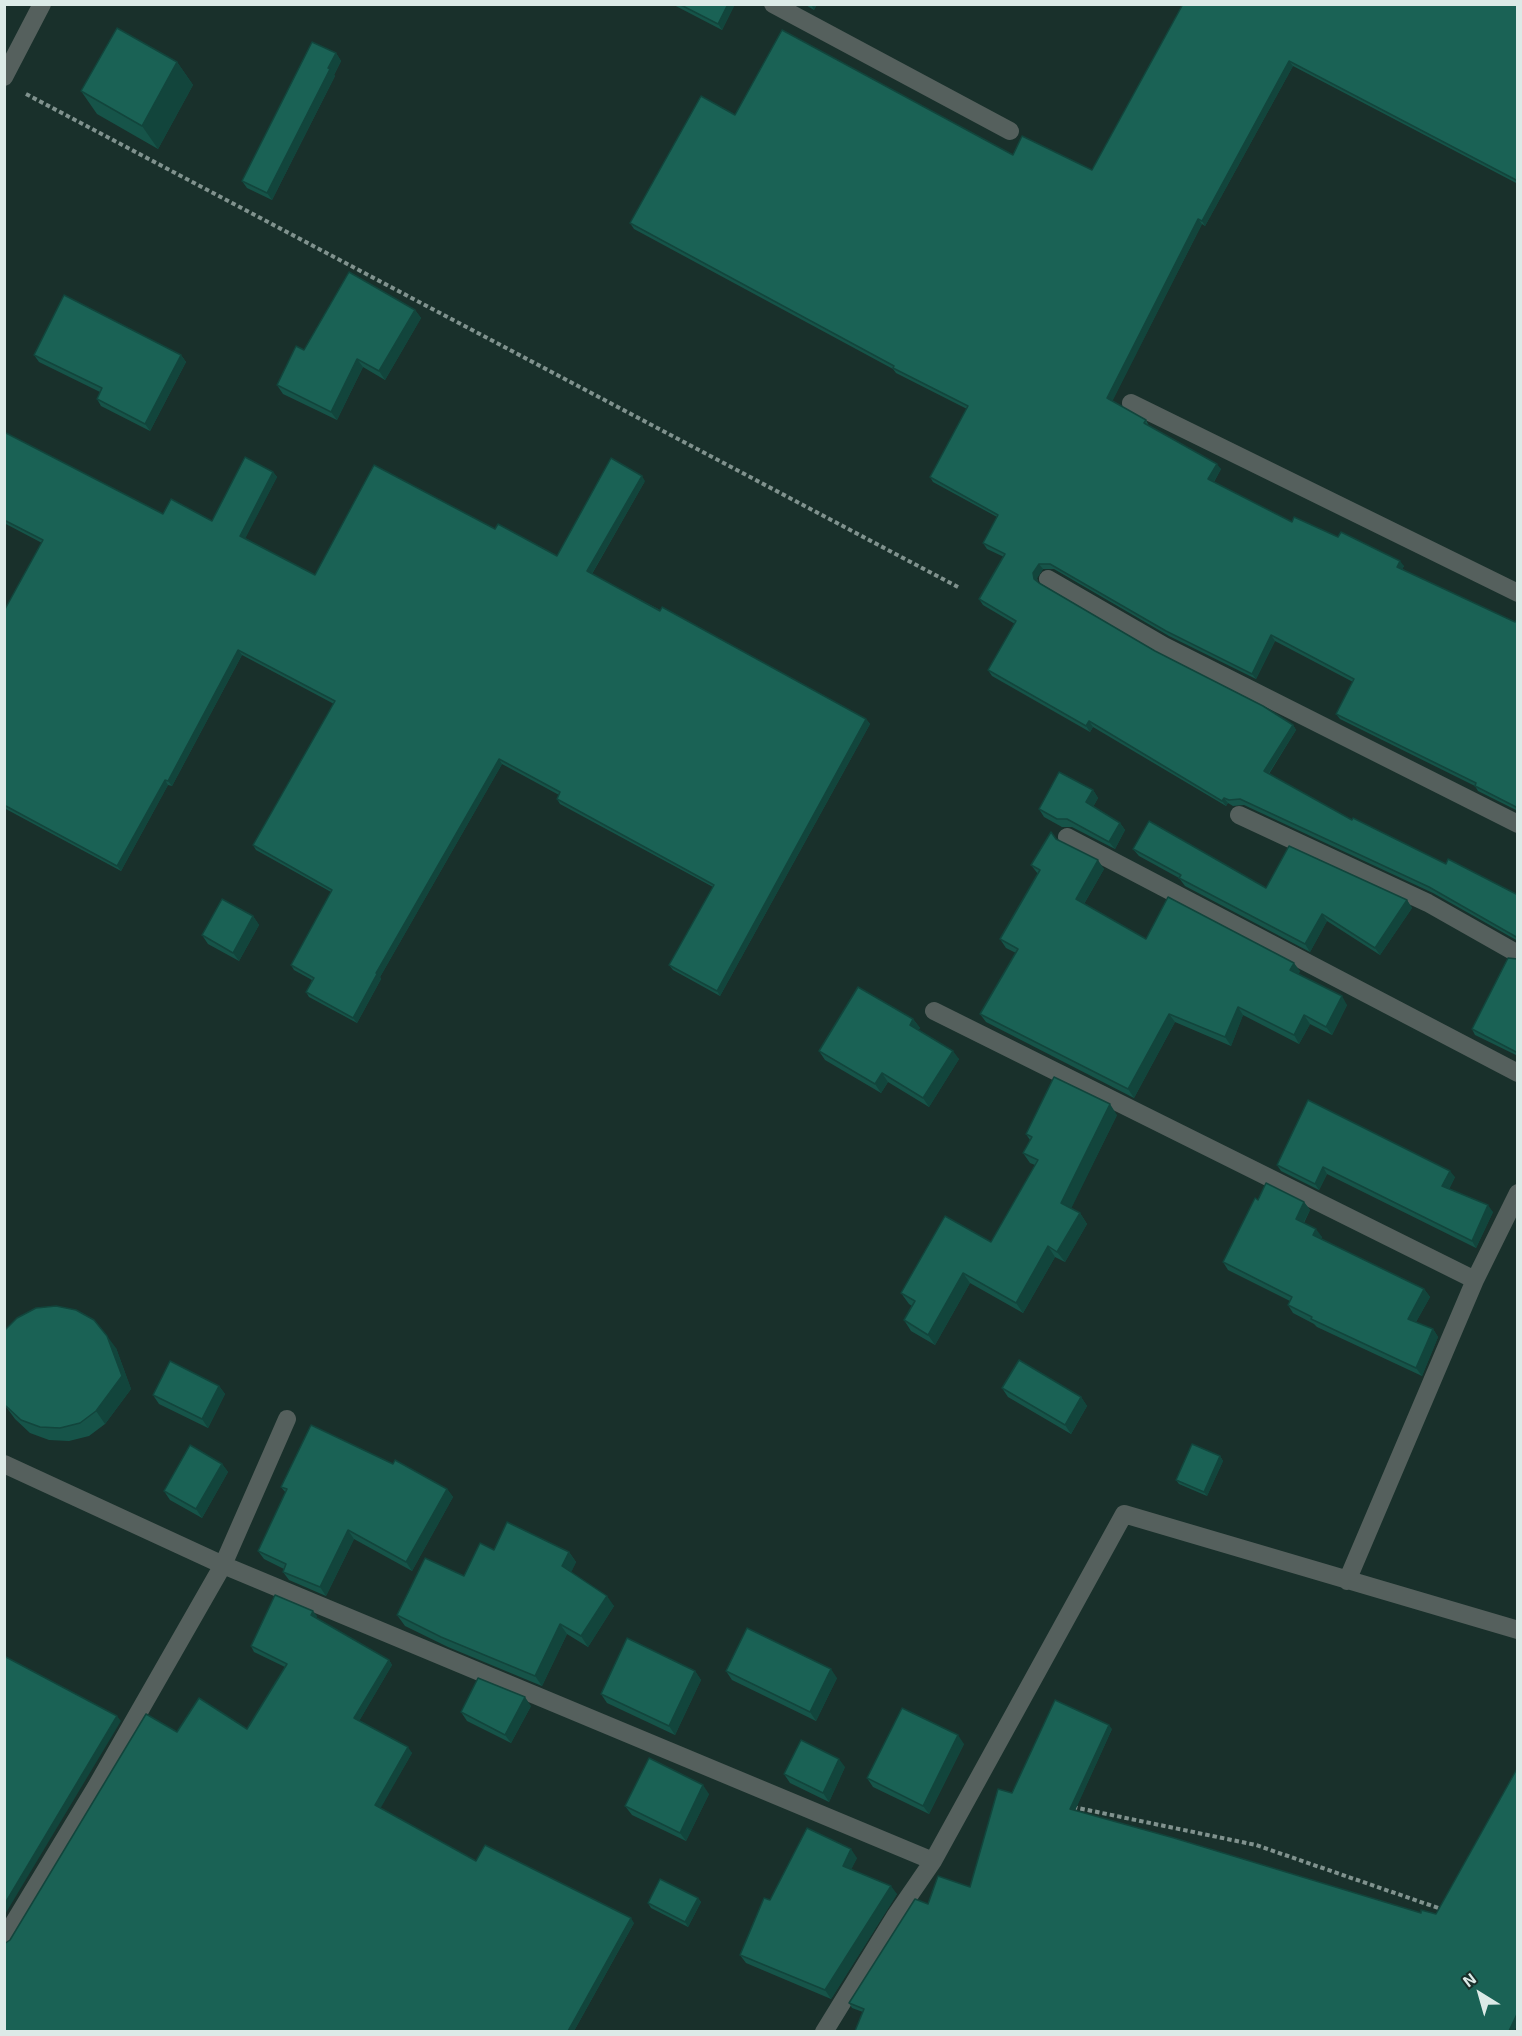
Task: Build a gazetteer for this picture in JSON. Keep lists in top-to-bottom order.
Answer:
{
  "north": "top left"
}
